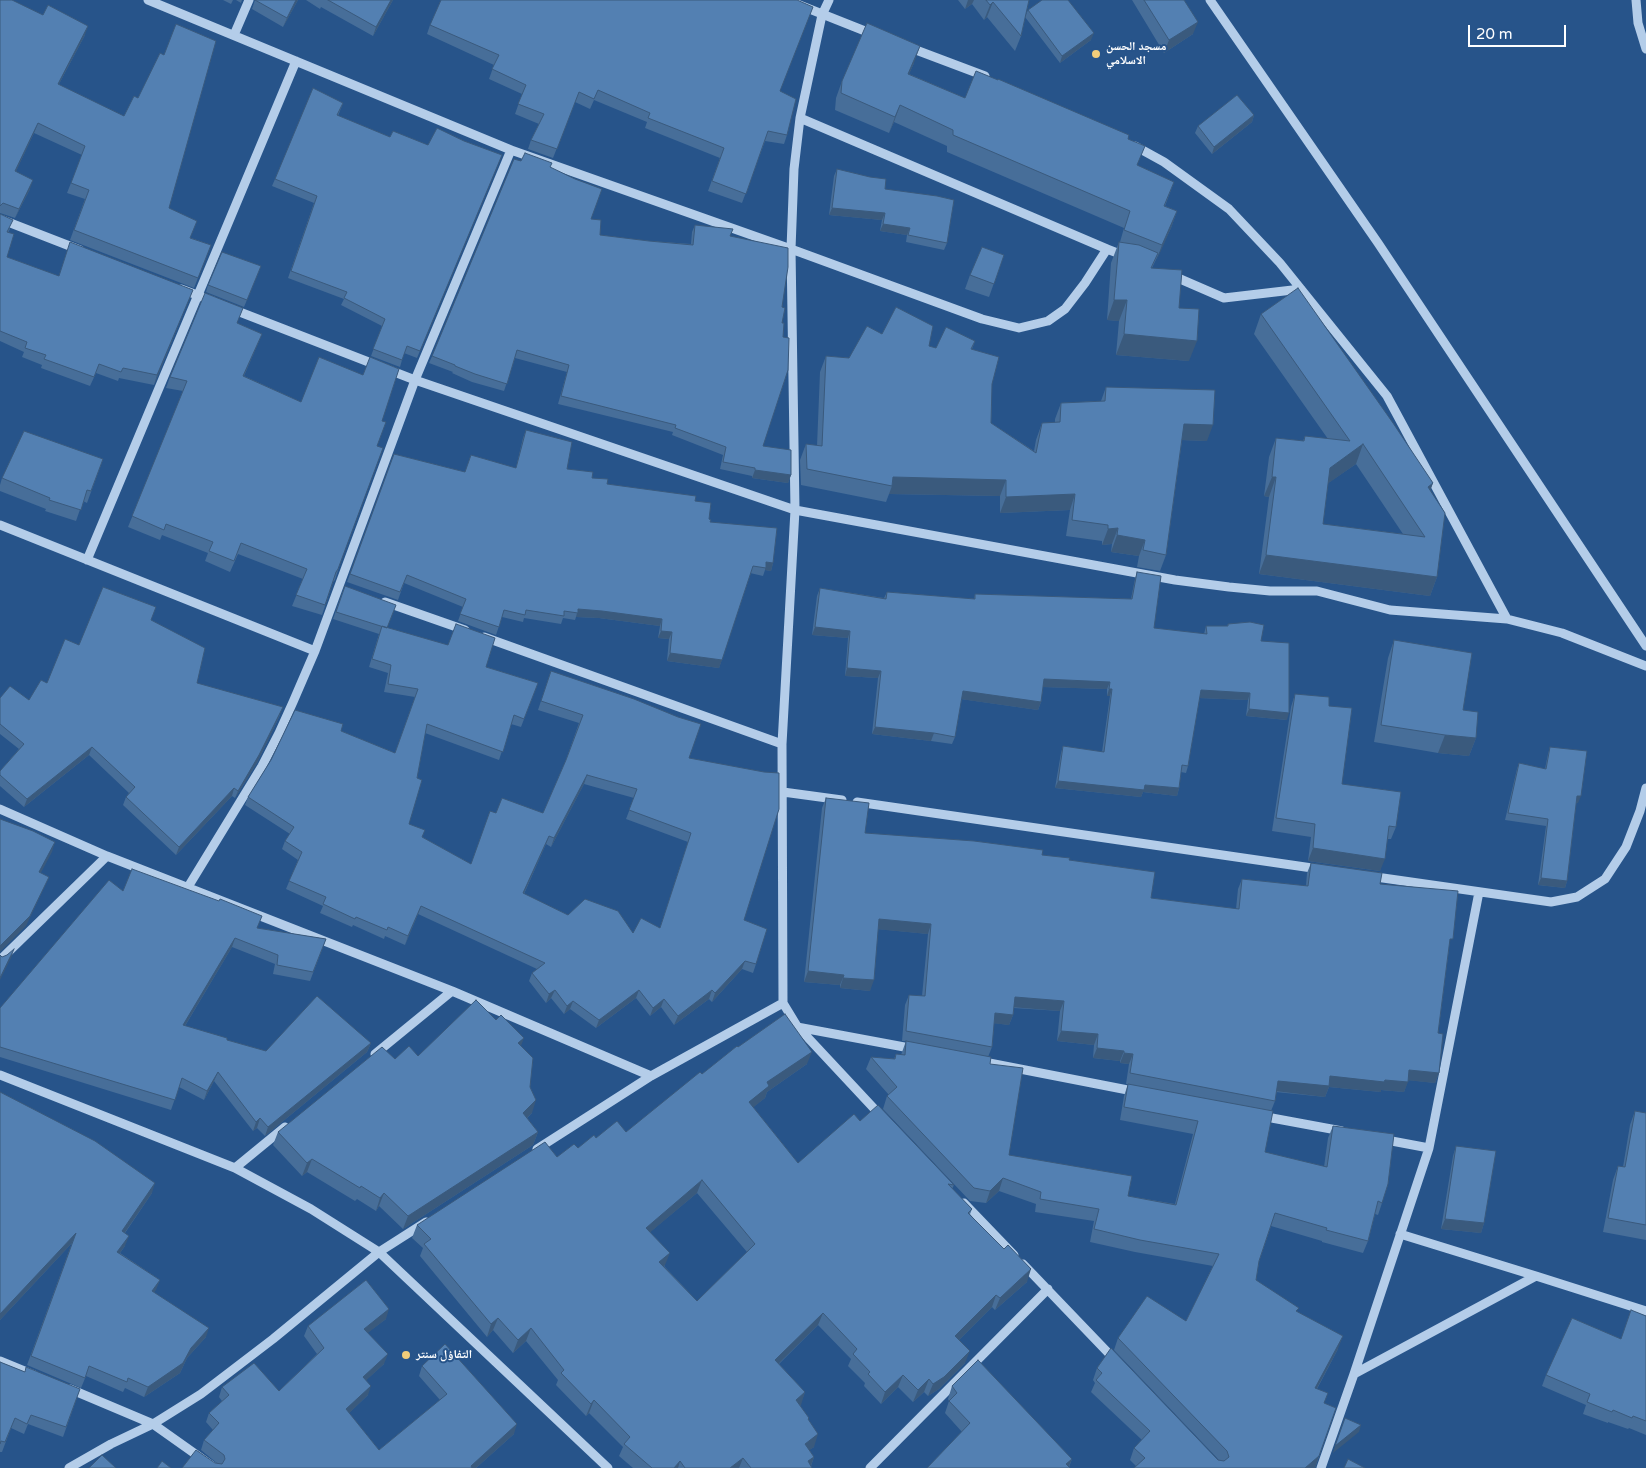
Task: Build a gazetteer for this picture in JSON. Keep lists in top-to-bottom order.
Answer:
{
  "places": ["مسجد الحسن الاسلامي", "التفاؤل سنتر"],
  "scale_bar": "20 m"
}
